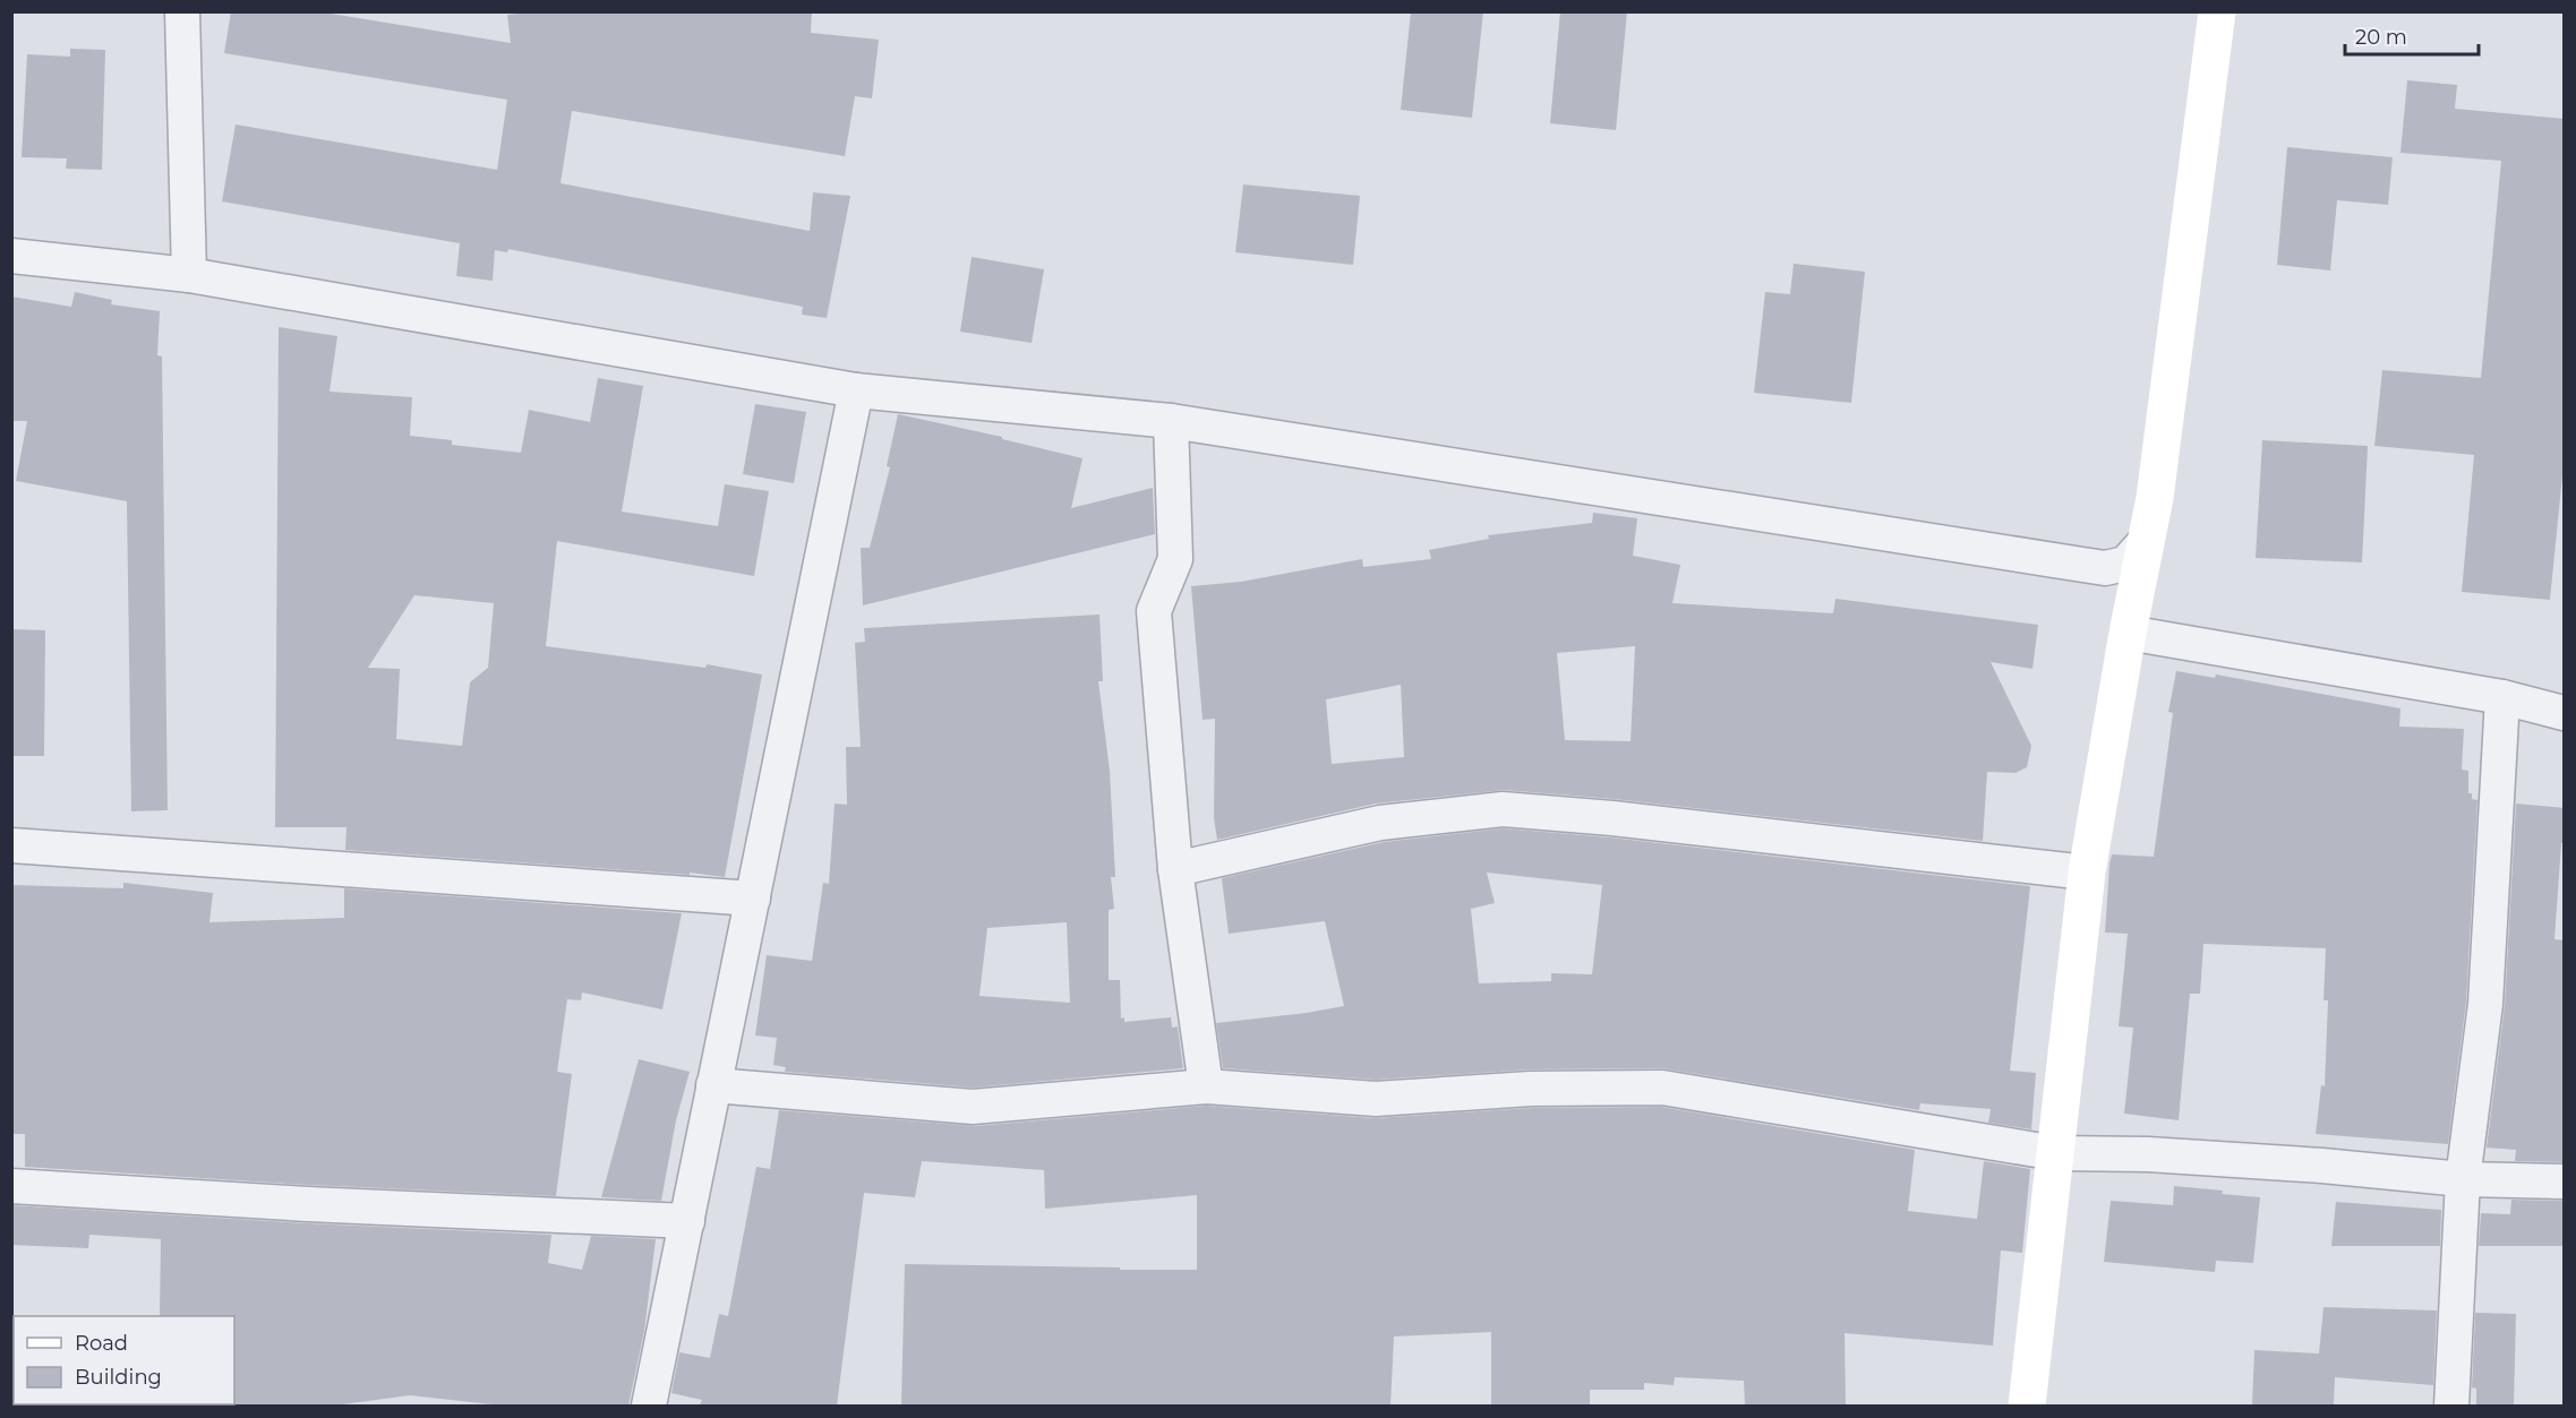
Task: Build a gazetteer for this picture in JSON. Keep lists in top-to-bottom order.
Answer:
{
  "legend": ["Road", "Building"],
  "scale_bar": "20 m"
}
